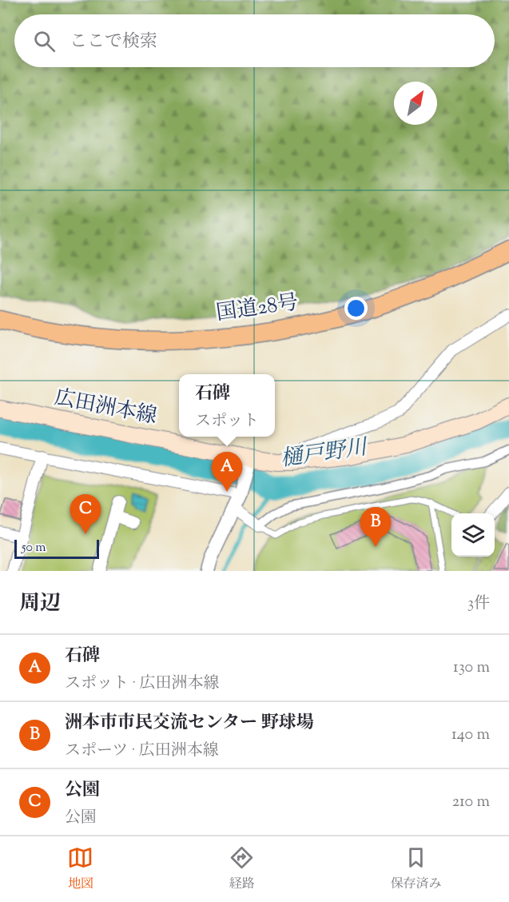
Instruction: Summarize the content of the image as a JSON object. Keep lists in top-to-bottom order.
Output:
{
  "streets": {
    "highway": ["国道28号"],
    "main road": ["広田洲本線"]
  },
  "water": ["樋戸野川"],
  "scale_bar": "50 m",
  "north": "top right",
  "page": {
    "search": "ここで検索",
    "popup": ["石碑", "スポット"],
    "pins": ["A", "C", "B"],
    "scale": "50 m",
    "heading": ["周辺", "3件"],
    "list": [
      {
        "mark": "A",
        "name": "石碑",
        "note": "スポット · 広田洲本線",
        "value": "130 m"
      },
      {
        "mark": "B",
        "name": "洲本市市民交流センター 野球場",
        "note": "スポーツ · 広田洲本線",
        "value": "140 m"
      },
      {
        "mark": "C",
        "name": "公園",
        "note": "公園",
        "value": "210 m"
      }
    ],
    "nav": ["地図", "経路", "保存済み"]
  }
}
